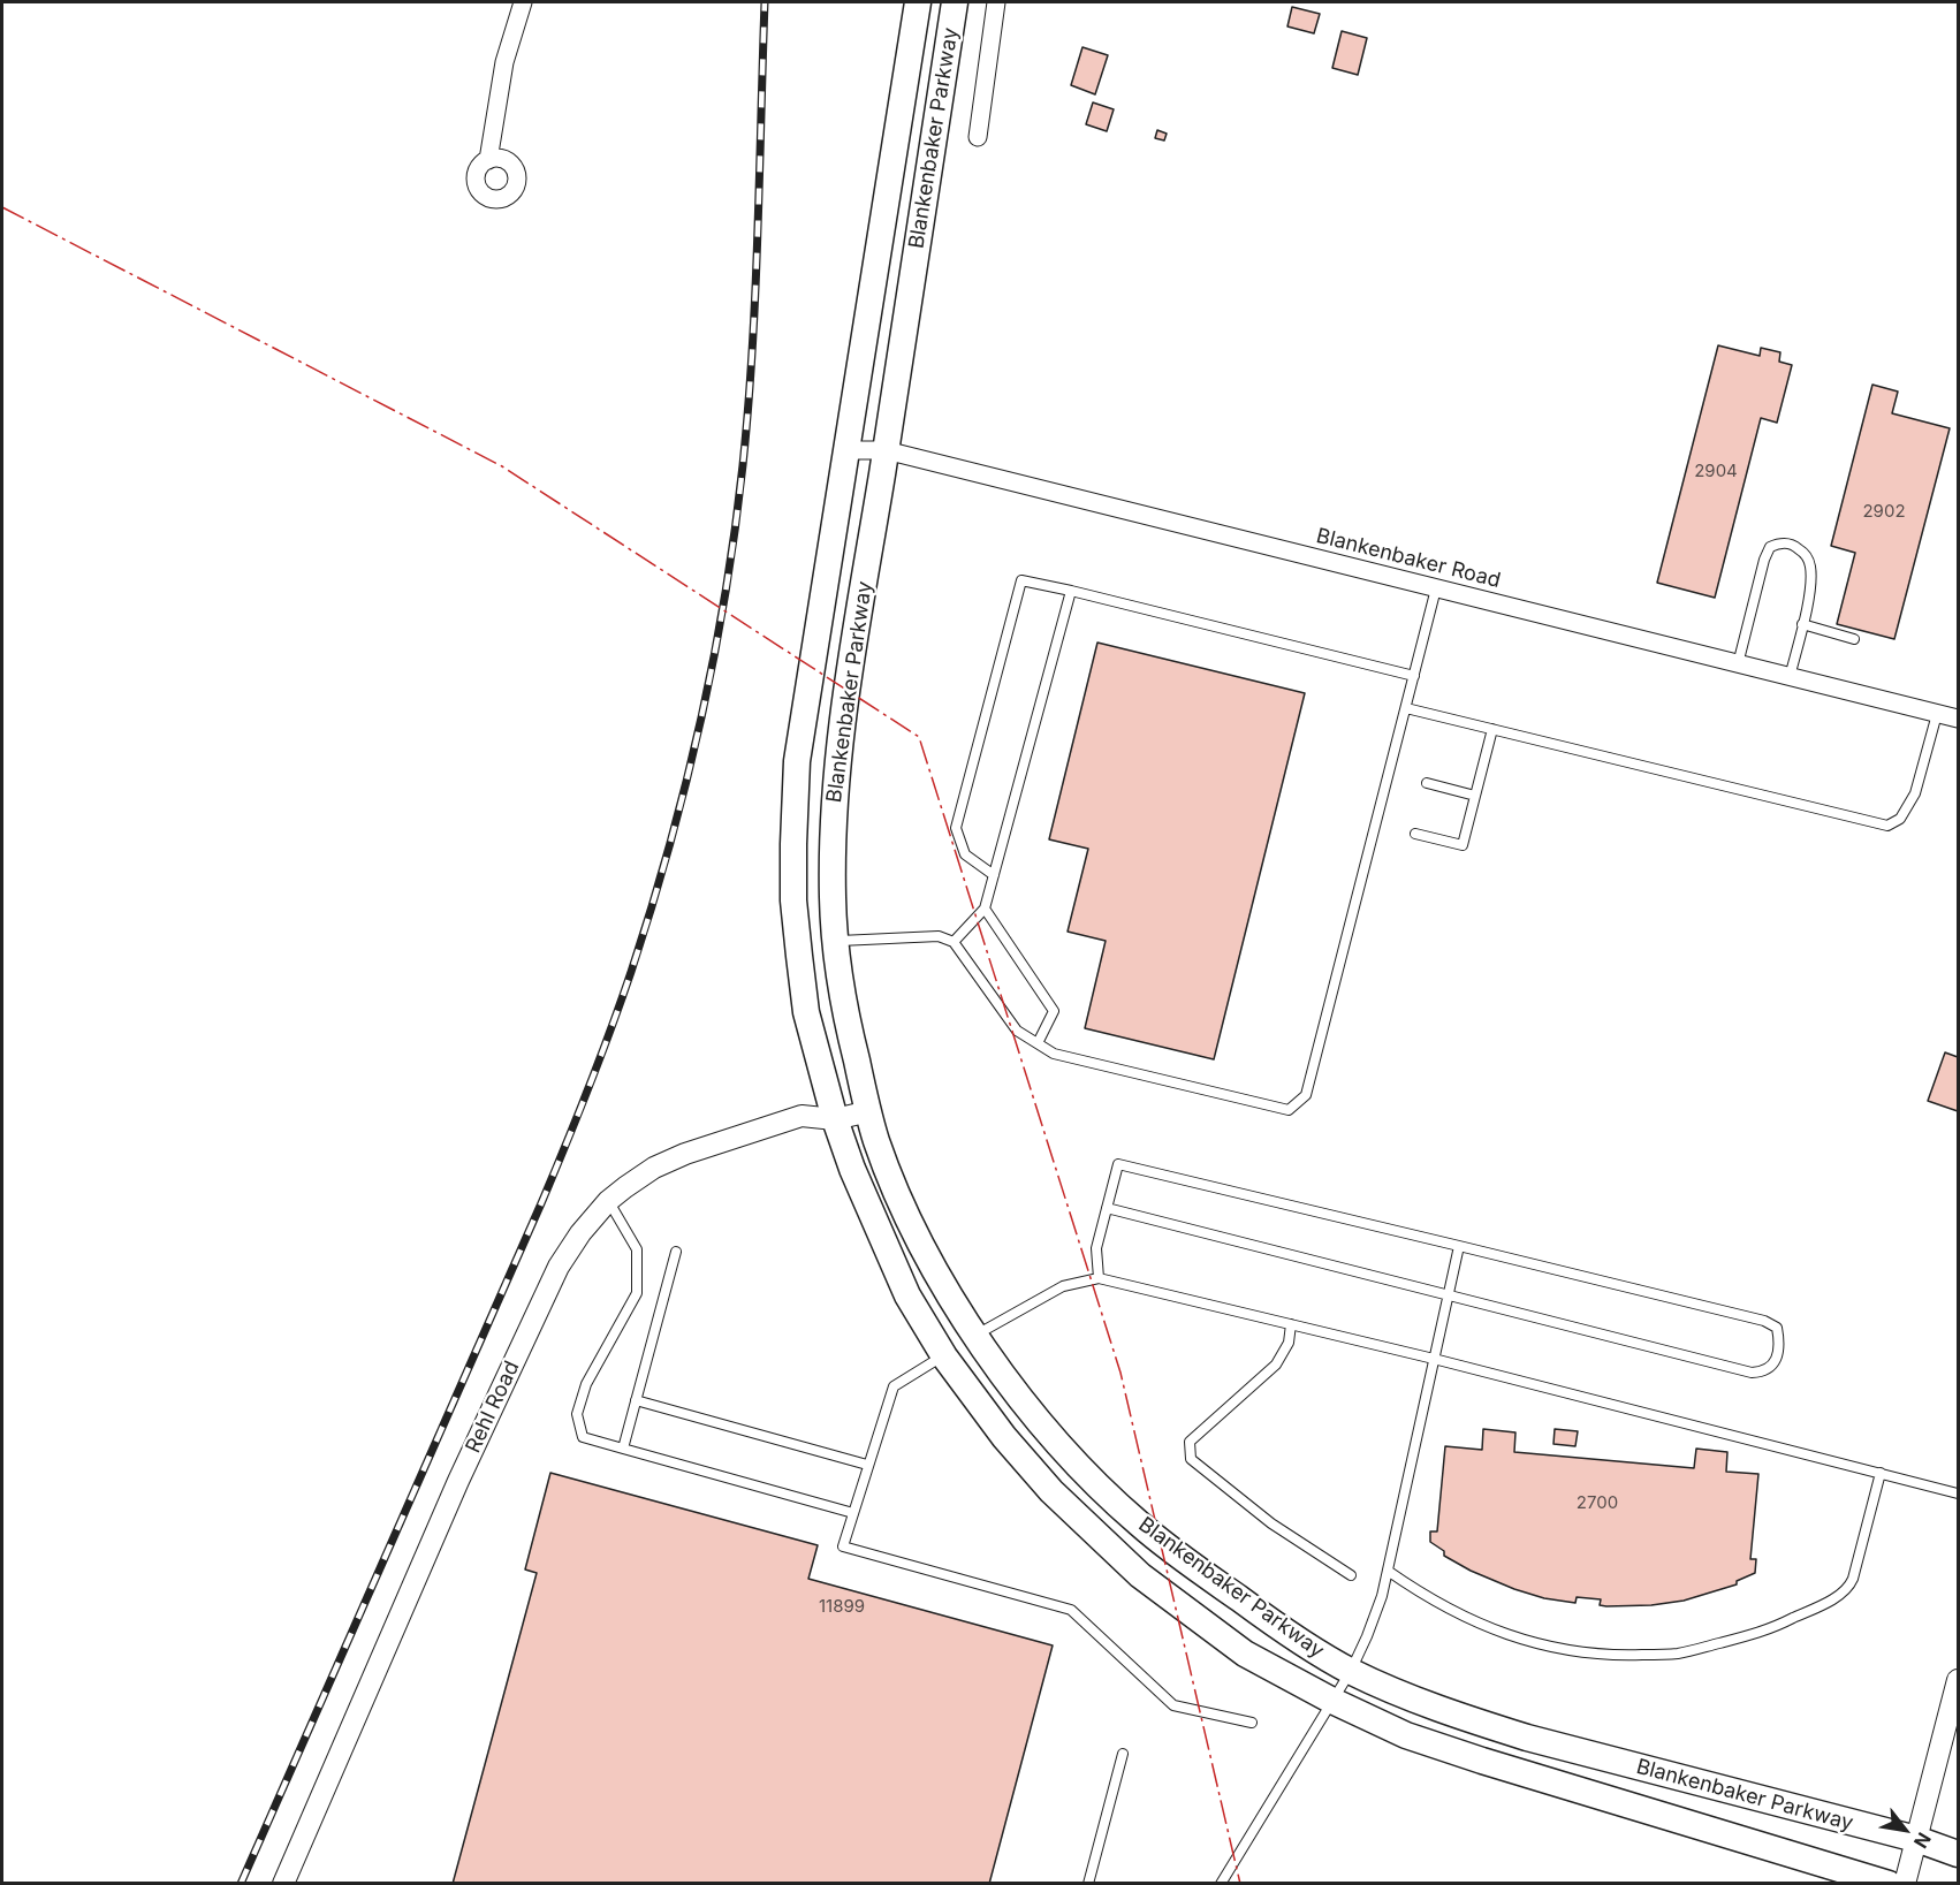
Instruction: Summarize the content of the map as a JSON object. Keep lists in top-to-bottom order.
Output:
{
  "streets": {
    "main road": ["Blankenbaker Parkway"],
    "street": ["Blankenbaker Road", "Rehl Road"]
  },
  "crossings": [
    ["Blankenbaker Parkway", "Blankenbaker Road"],
    ["Blankenbaker Parkway", "Rehl Road"]
  ],
  "house_numbers": [
    "2904",
    "2902",
    "2700",
    "11899"
  ],
  "north": "bottom right"
}
